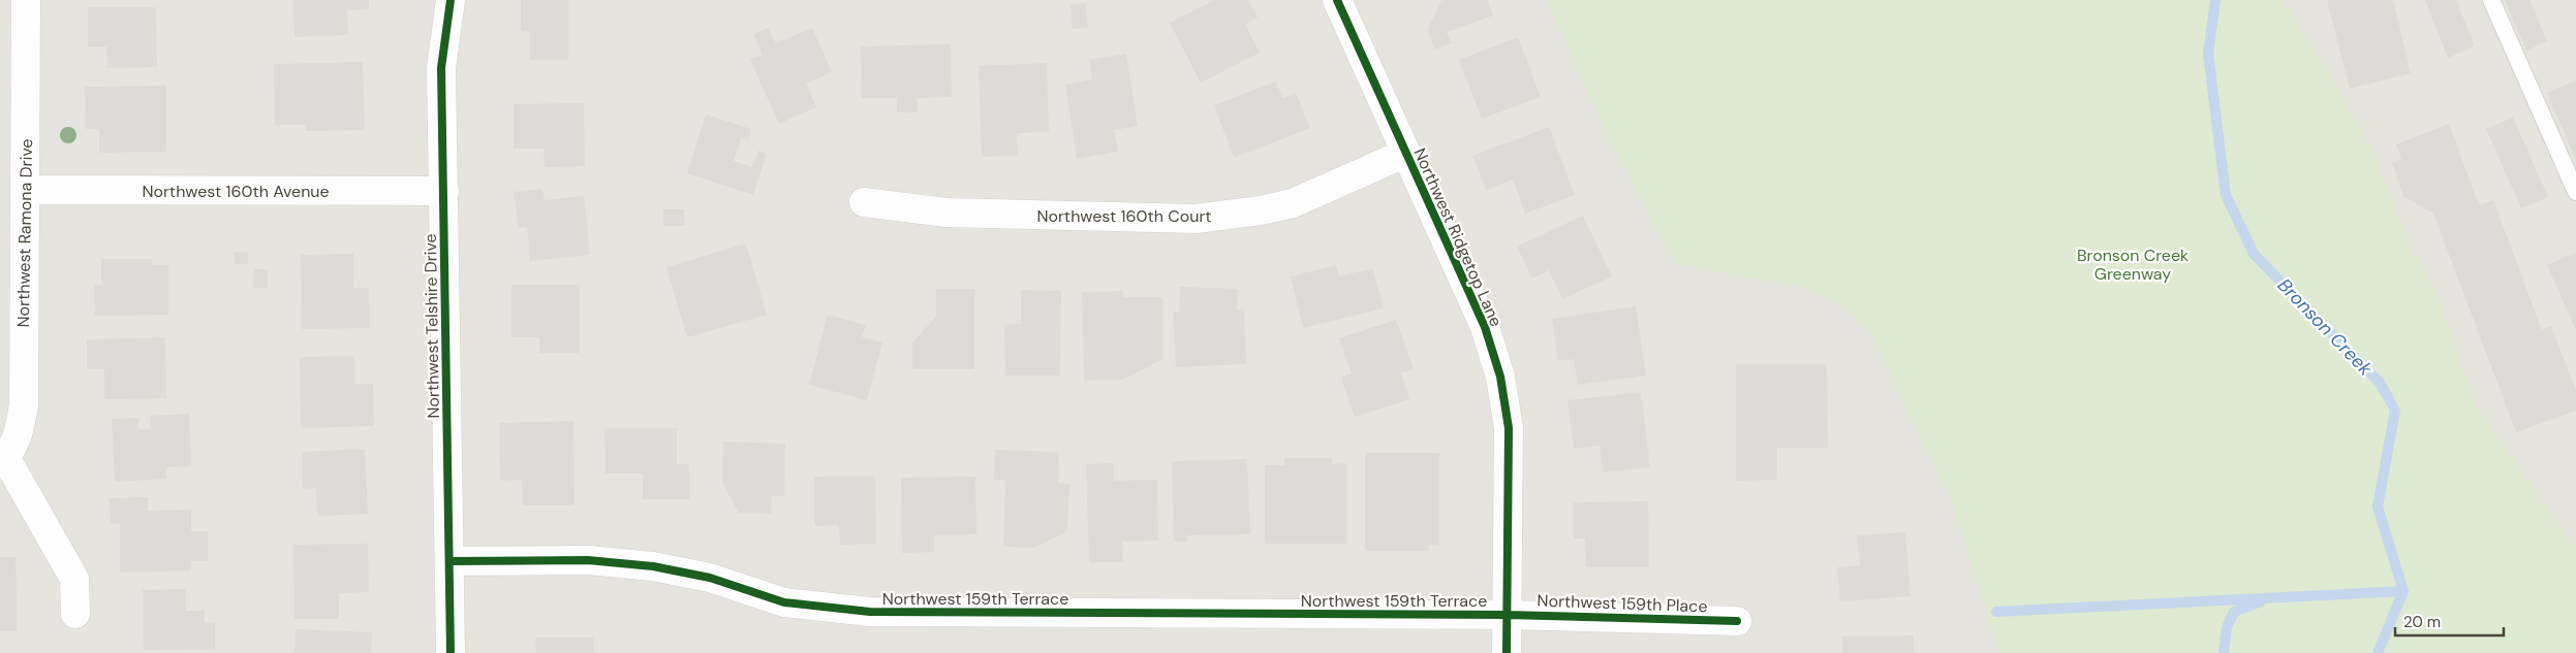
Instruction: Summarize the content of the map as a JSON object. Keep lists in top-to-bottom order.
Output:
{
  "streets": {
    "street": [
      "Northwest 160th Avenue",
      "Northwest 160th Court",
      "Northwest Ramona Drive",
      "Northwest Ridgetop Lane",
      "Northwest Telshire Drive",
      "Northwest 159th Terrace",
      "Northwest 159th Place"
    ]
  },
  "crossings": [
    ["Northwest 160th Avenue", "Northwest Ramona Drive"],
    ["Northwest 160th Avenue", "Northwest Telshire Drive"],
    ["Northwest 160th Court", "Northwest Ridgetop Lane"],
    ["Northwest Ridgetop Lane", "Northwest 159th Terrace"],
    ["Northwest Ridgetop Lane", "Northwest 159th Place"],
    ["Northwest Telshire Drive", "Northwest 159th Terrace"],
    ["Northwest 159th Terrace", "Northwest 159th Place"]
  ],
  "water": ["Bronson Creek"],
  "parks": ["Bronson Creek Greenway"],
  "scale_bar": "20 m"
}
